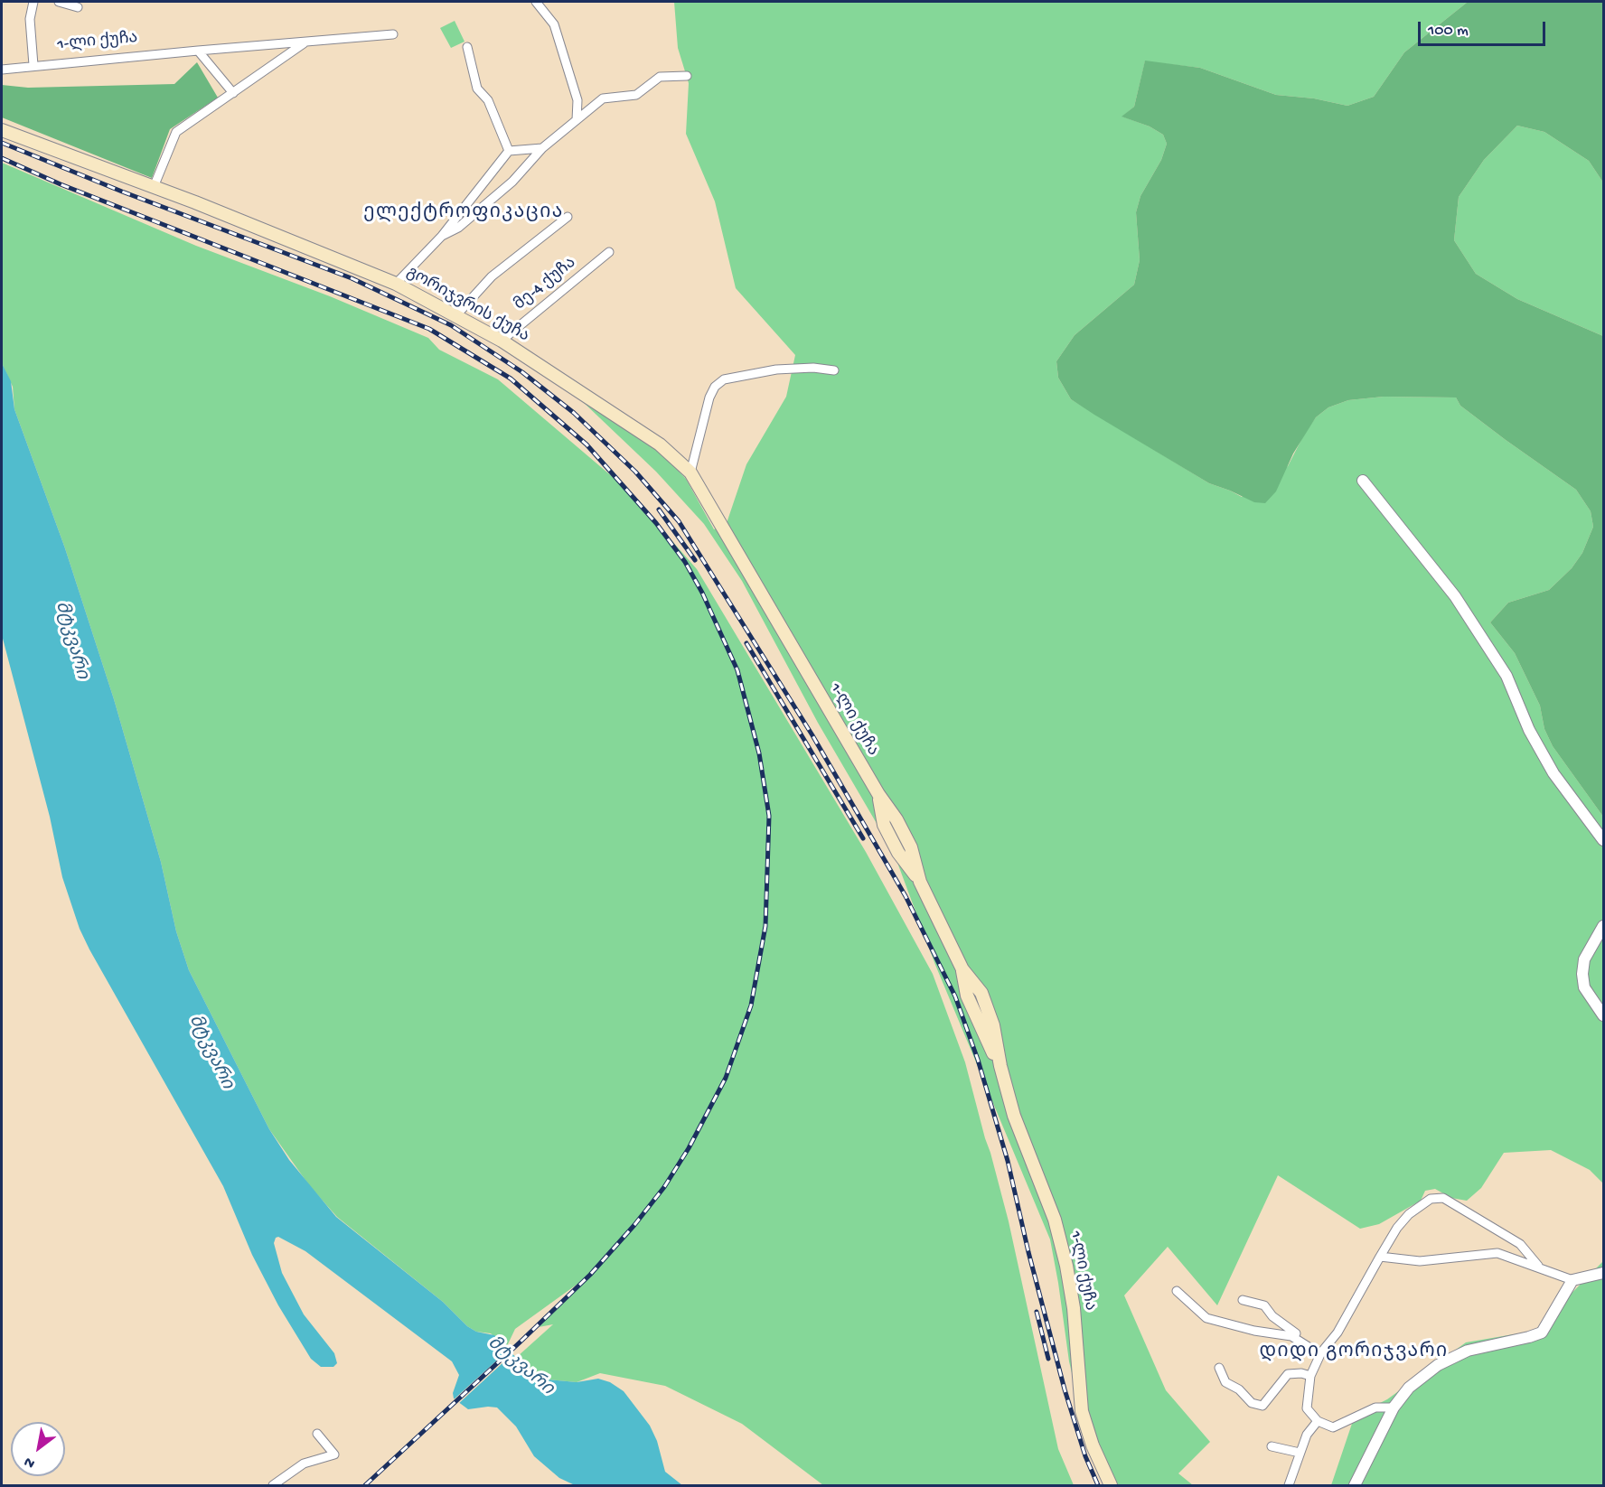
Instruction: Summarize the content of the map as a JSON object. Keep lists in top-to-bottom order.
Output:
{
  "streets": {
    "main road": ["1-ლი ქუჩა", "გორიჯვრის ქუჩა"],
    "street": ["მე-4 ქუჩა"]
  },
  "crossings": [
    ["1-ლი ქუჩა", "გორიჯვრის ქუჩა"],
    ["მე-4 ქუჩა", "გორიჯვრის ქუჩა"]
  ],
  "districts": ["ელექტროფიკაცია", "დიდი გორიჯვარი"],
  "water": ["მტკვარი"],
  "scale_bar": "100 m",
  "north": "bottom left"
}
